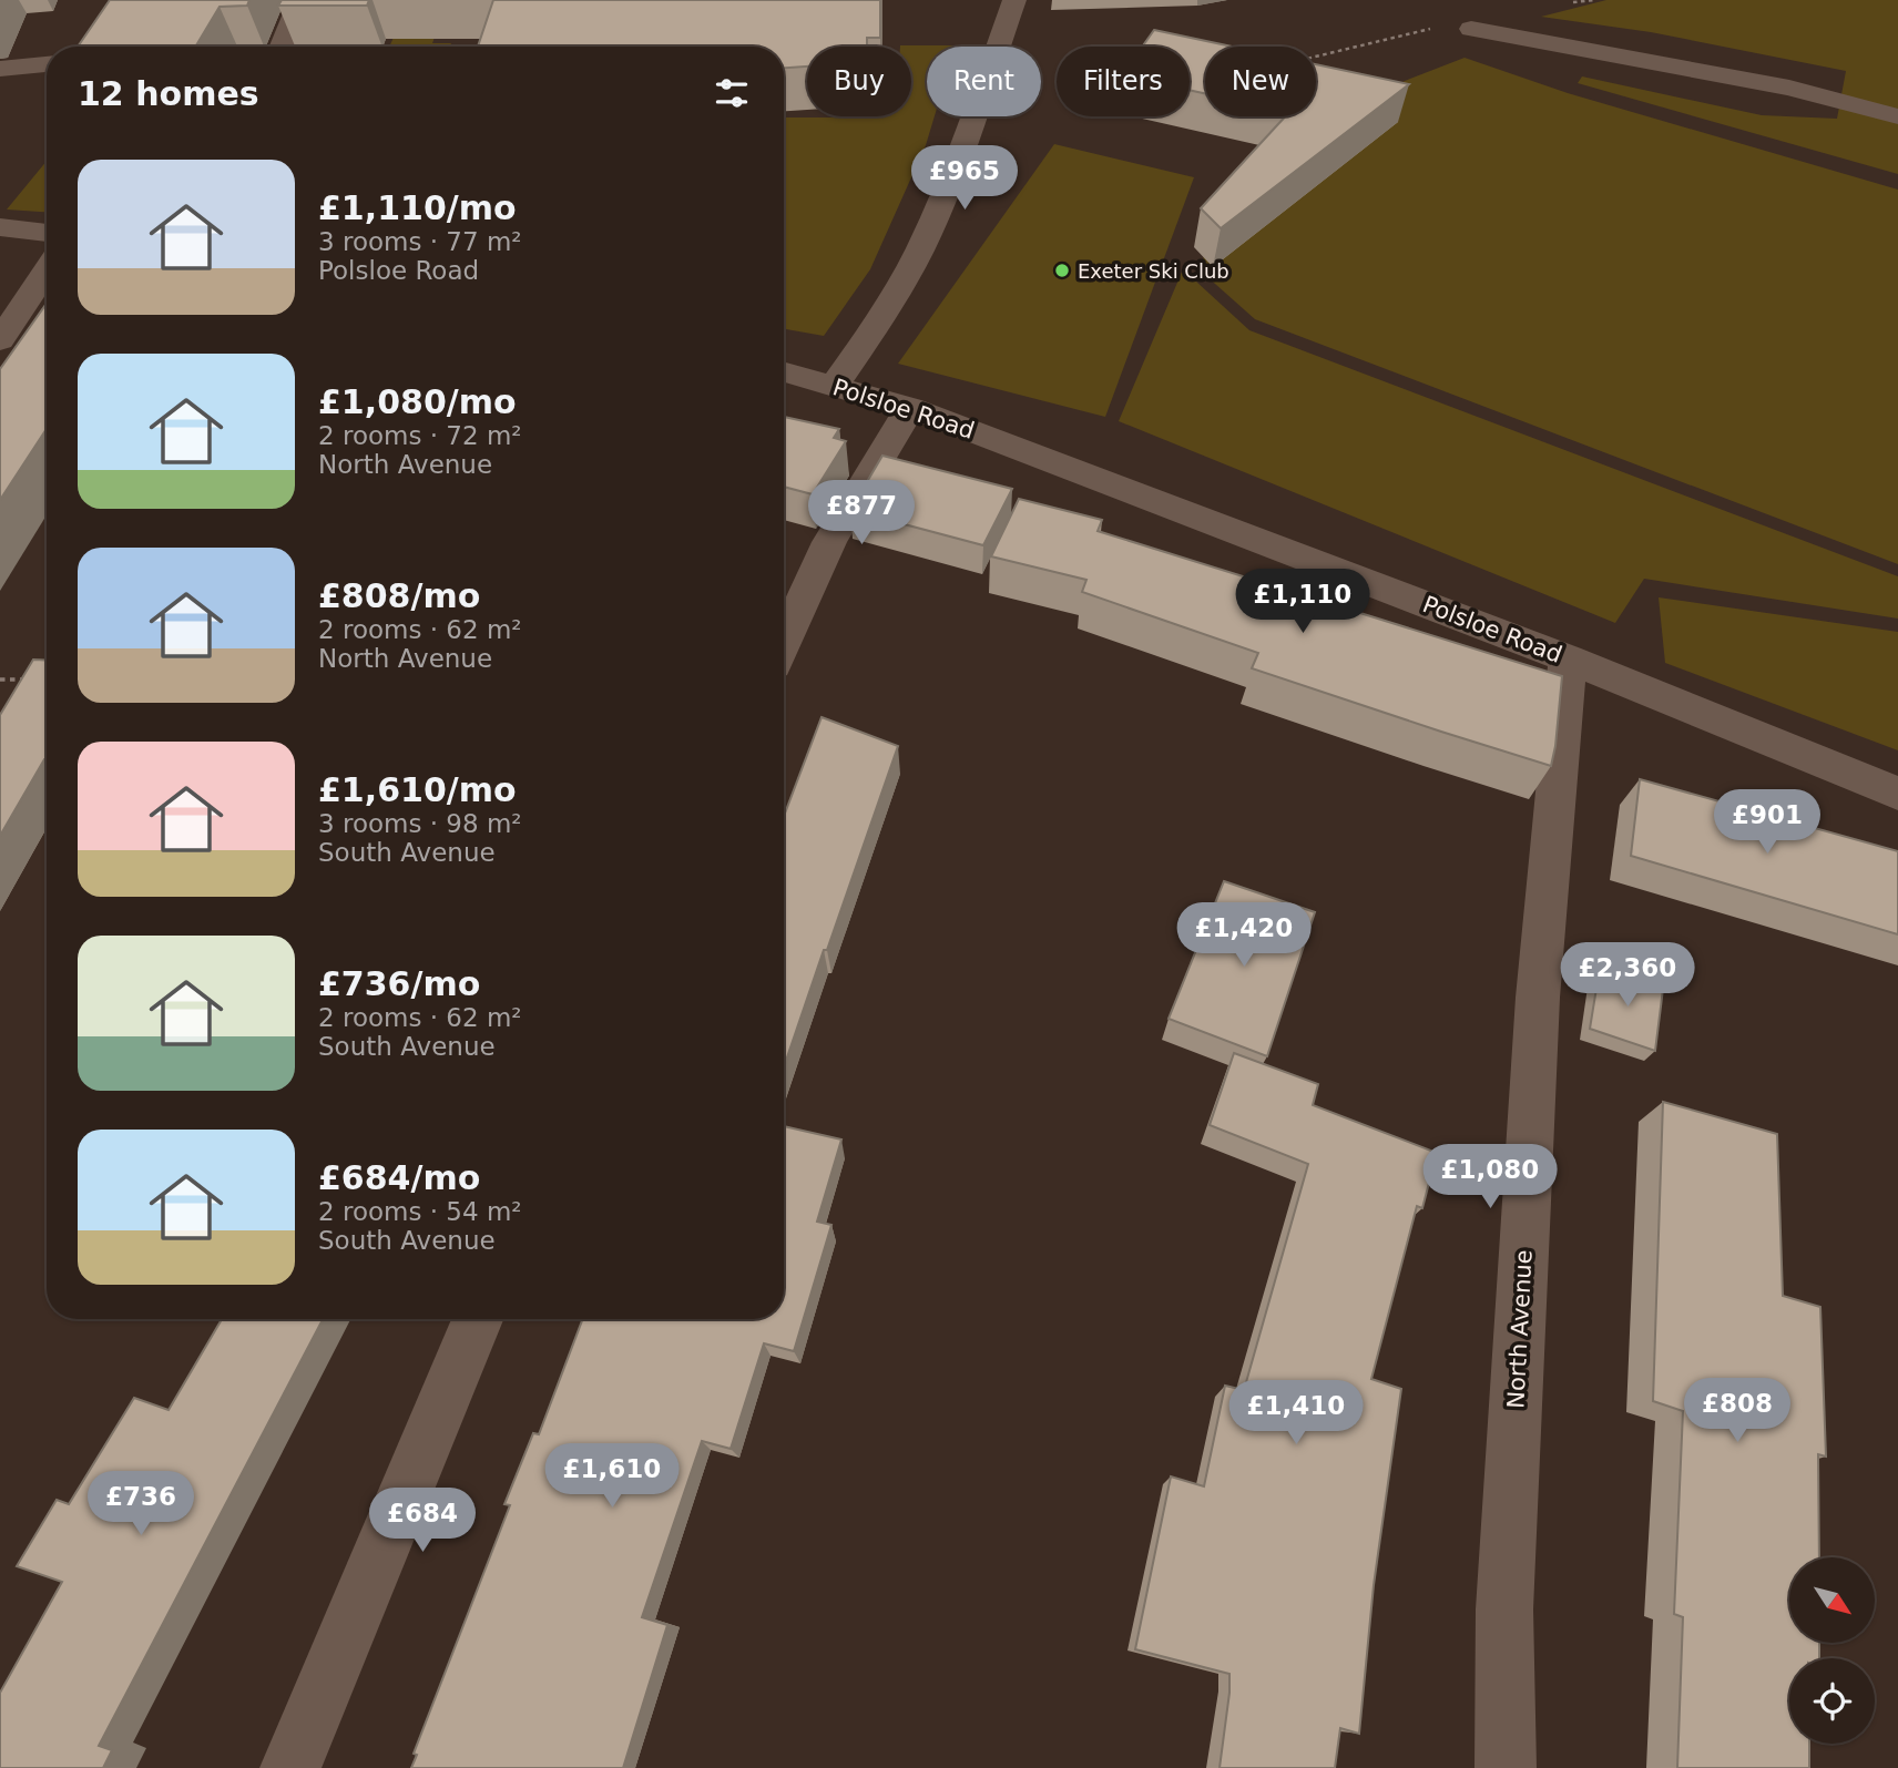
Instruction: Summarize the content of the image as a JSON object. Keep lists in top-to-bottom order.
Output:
{
  "streets": {
    "street": ["Polsloe Road", "North Avenue"]
  },
  "crossings": [
    ["Polsloe Road", "North Avenue"]
  ],
  "places": ["Exeter Ski Club"],
  "north": "bottom right",
  "page": {
    "chip": [
      "Buy",
      "Rent",
      "Filters",
      "New"
    ],
    "heading": "12 homes",
    "list": [
      {
        "name": "£1,110/mo",
        "note": "3 rooms · 77 m² · Polsloe Road"
      },
      {
        "name": "£1,080/mo",
        "note": "2 rooms · 72 m² · North Avenue"
      },
      {
        "name": "£808/mo",
        "note": "2 rooms · 62 m² · North Avenue"
      },
      {
        "name": "£1,610/mo",
        "note": "3 rooms · 98 m² · South Avenue"
      },
      {
        "name": "£736/mo",
        "note": "2 rooms · 62 m² · South Avenue"
      },
      {
        "name": "£684/mo",
        "note": "2 rooms · 54 m² · South Avenue"
      }
    ],
    "price": [
      "£965",
      "£877",
      "£1,110",
      "£901",
      "£1,420",
      "£2,360",
      "£1,080",
      "£808",
      "£1,410",
      "£1,610",
      "£736",
      "£684"
    ]
  }
}
